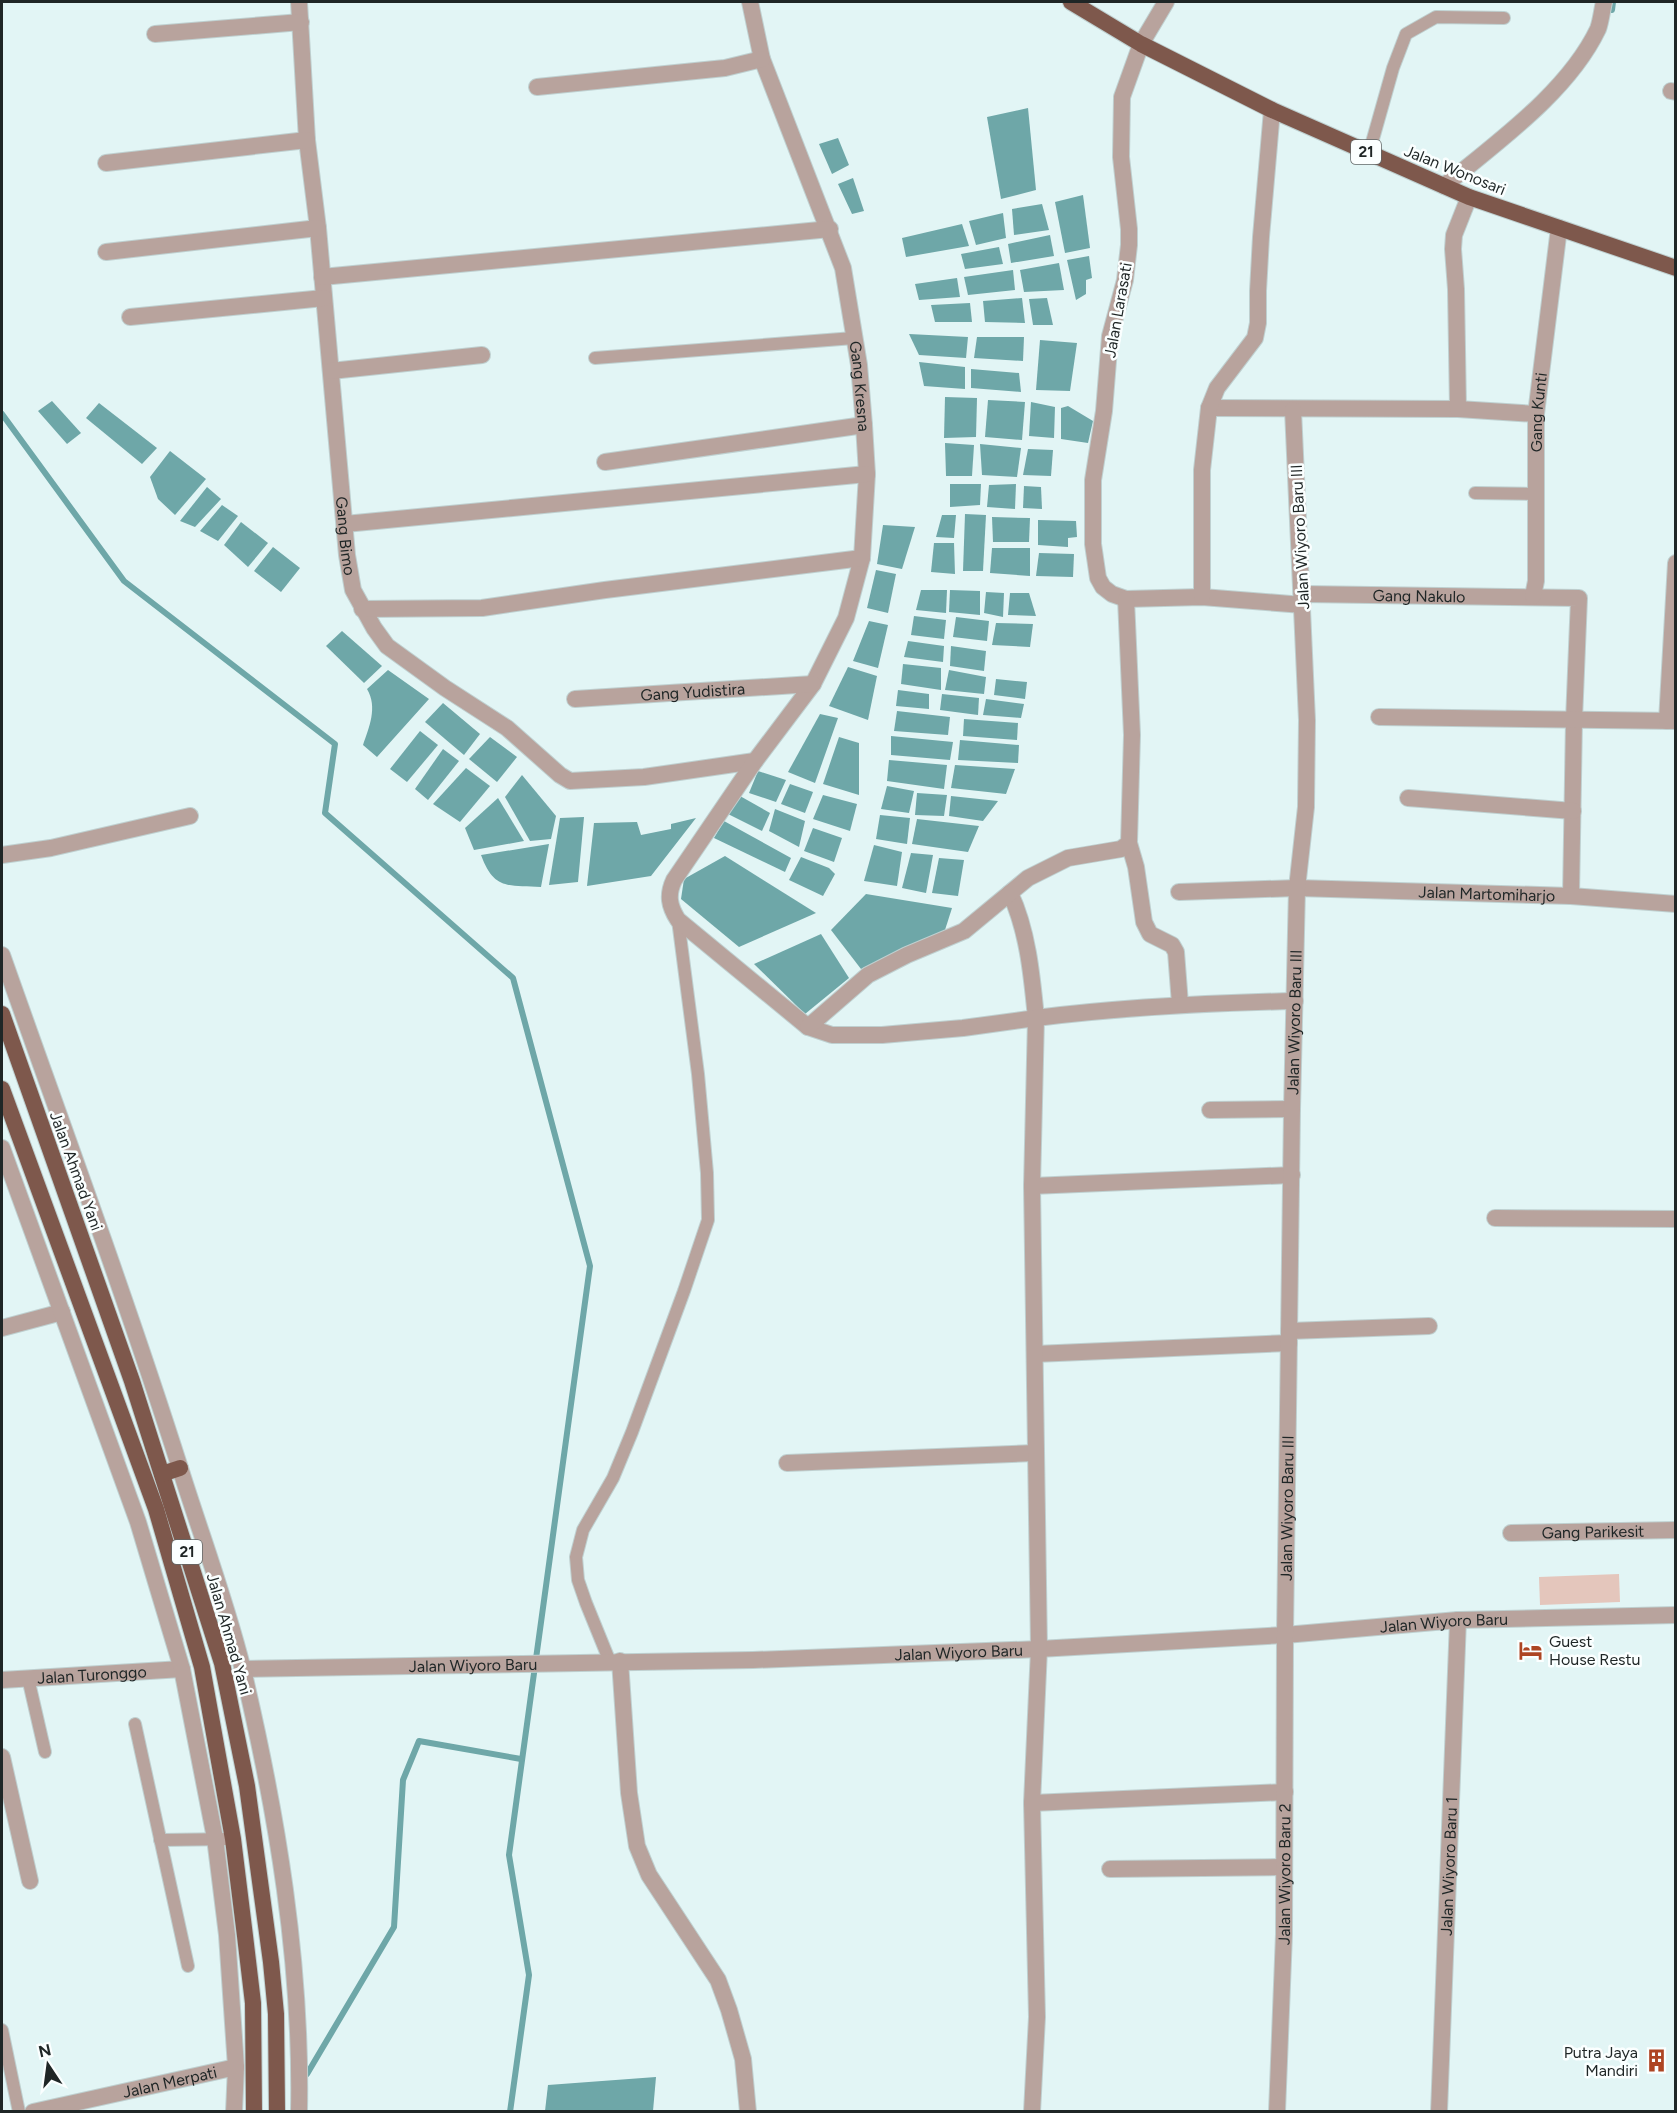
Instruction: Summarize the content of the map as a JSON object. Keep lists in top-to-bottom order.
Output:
{
  "streets": {
    "highway": ["21", "Jalan Wonosari", "Jalan Ahmad Yani"],
    "street": [
      "Jalan Larasati",
      "Gang Kresna",
      "Gang Kunti",
      "Gang Bimo",
      "Jalan Wiyoro Baru III",
      "Gang Nakulo",
      "Gang Yudistira",
      "Jalan Martomiharjo",
      "Gang Parikesit",
      "Jalan Wiyoro Baru",
      "Jalan Turonggo",
      "Jalan Wiyoro Baru 1",
      "Jalan Wiyoro Baru 2",
      "Jalan Merpati"
    ]
  },
  "crossings": [
    ["Jalan Wonosari", "Jalan Larasati"],
    ["Jalan Wonosari", "Gang Kunti"],
    ["Jalan Larasati", "Gang Nakulo"],
    ["Gang Kresna", "Gang Bimo"],
    ["Gang Kresna", "Gang Yudistira"],
    ["Gang Kunti", "Gang Nakulo"],
    ["Jalan Wiyoro Baru III", "Gang Nakulo"],
    ["Jalan Wiyoro Baru III", "Jalan Martomiharjo"],
    ["Jalan Wiyoro Baru III", "Jalan Wiyoro Baru"],
    ["Jalan Wiyoro Baru III", "Jalan Wiyoro Baru 2"],
    ["Jalan Wiyoro Baru", "Jalan Wiyoro Baru 1"],
    ["Jalan Wiyoro Baru", "Jalan Wiyoro Baru 2"]
  ],
  "places": {
    "hotel": ["Guest House Restu"],
    "building": ["Putra Jaya Mandiri"]
  },
  "north": "top"
}
